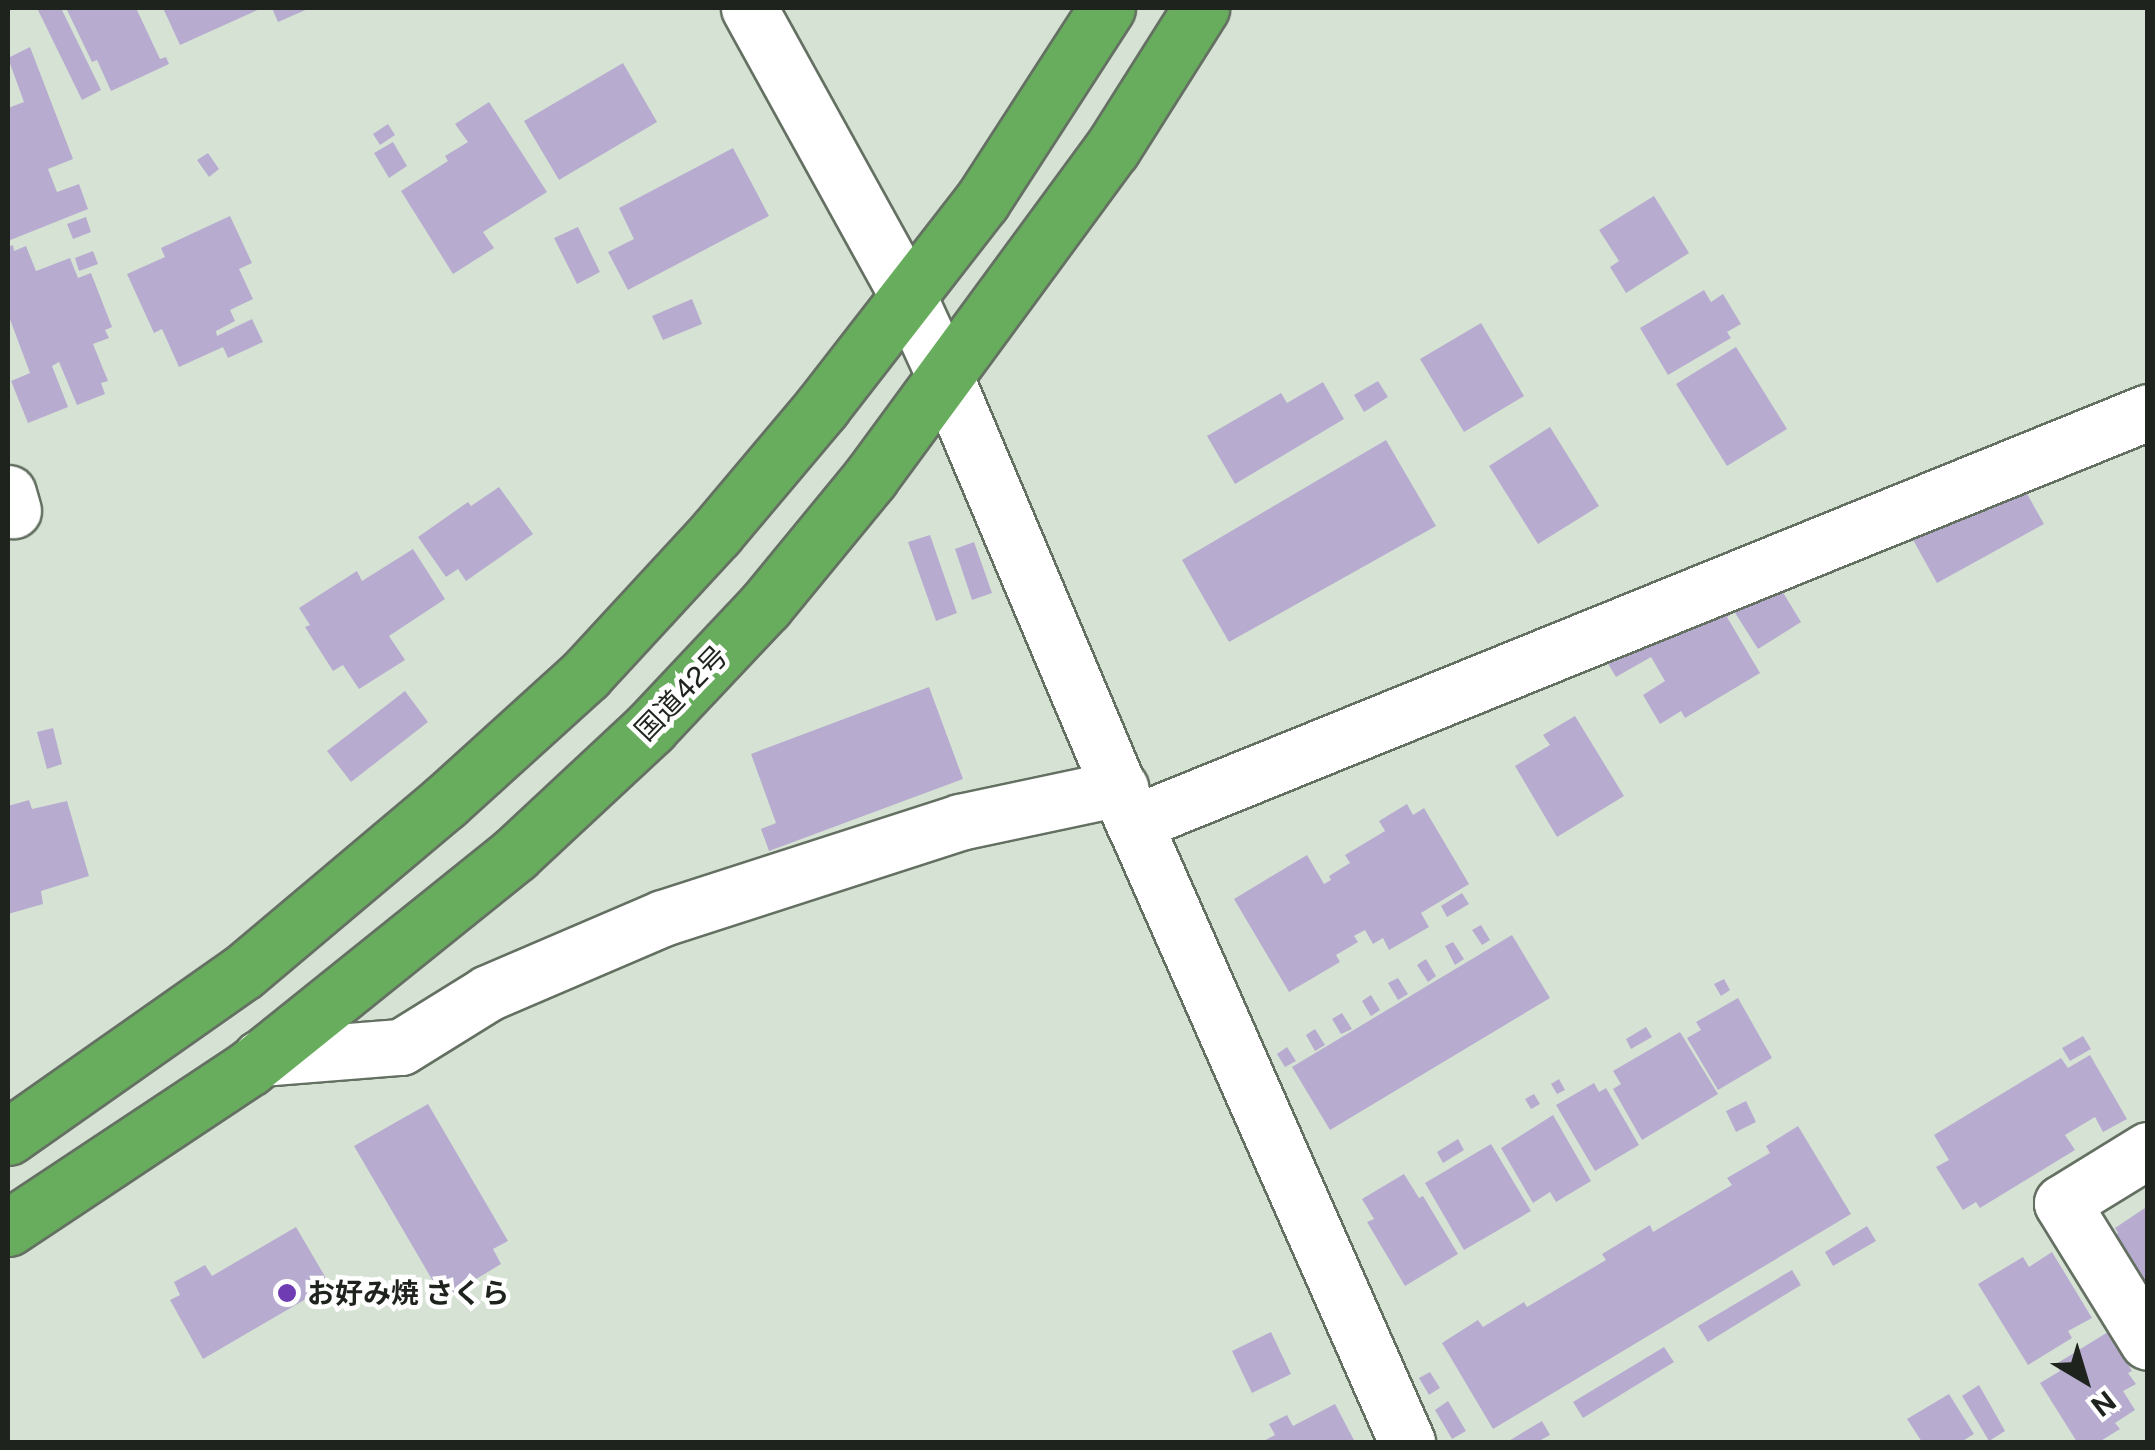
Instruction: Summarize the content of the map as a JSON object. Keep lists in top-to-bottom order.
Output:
{
  "streets": {
    "highway": ["国道42号"]
  },
  "places": ["お好み焼 さくら"],
  "north": "bottom right"
}
